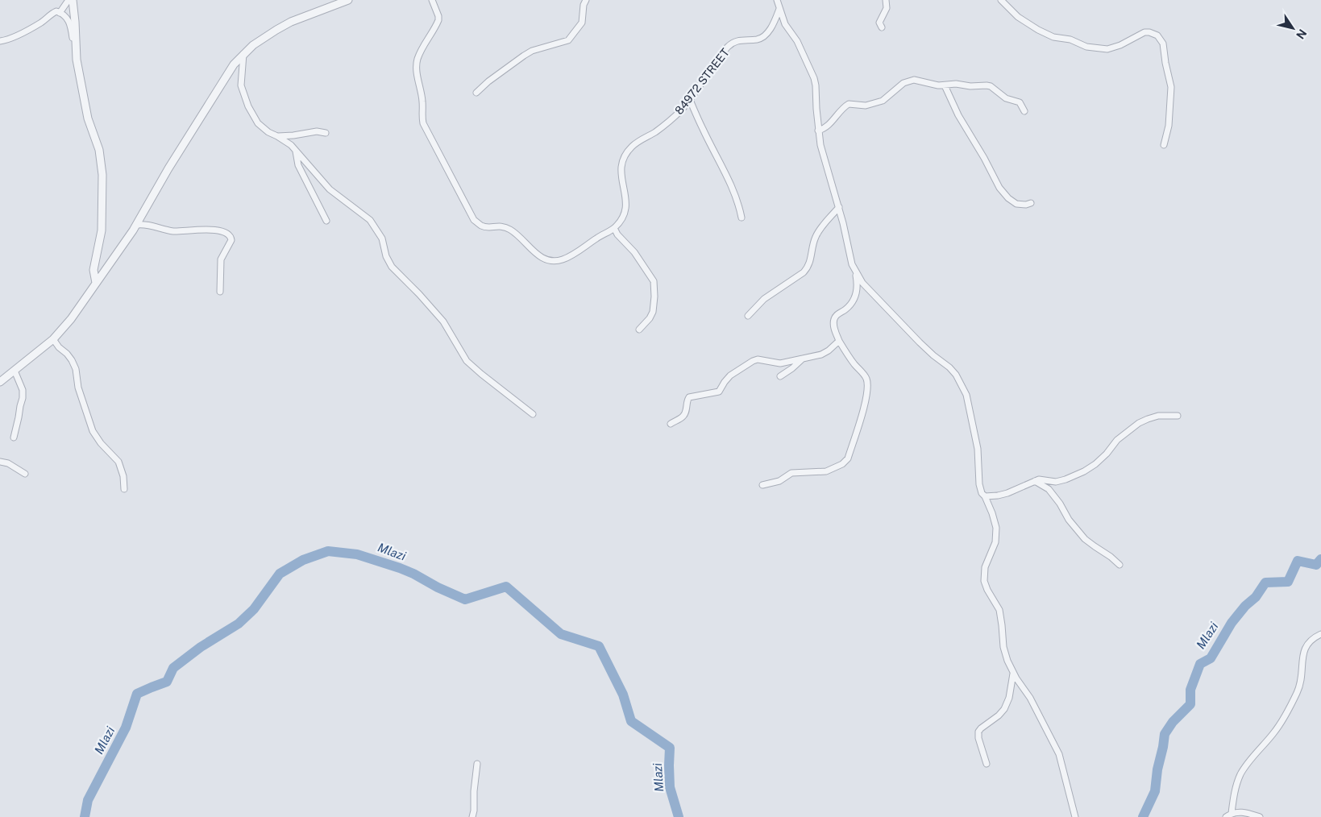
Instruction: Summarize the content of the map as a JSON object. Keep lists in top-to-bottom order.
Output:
{
  "streets": {
    "street": ["84972 STREET"]
  },
  "water": ["Mlazi"],
  "north": "bottom right"
}
